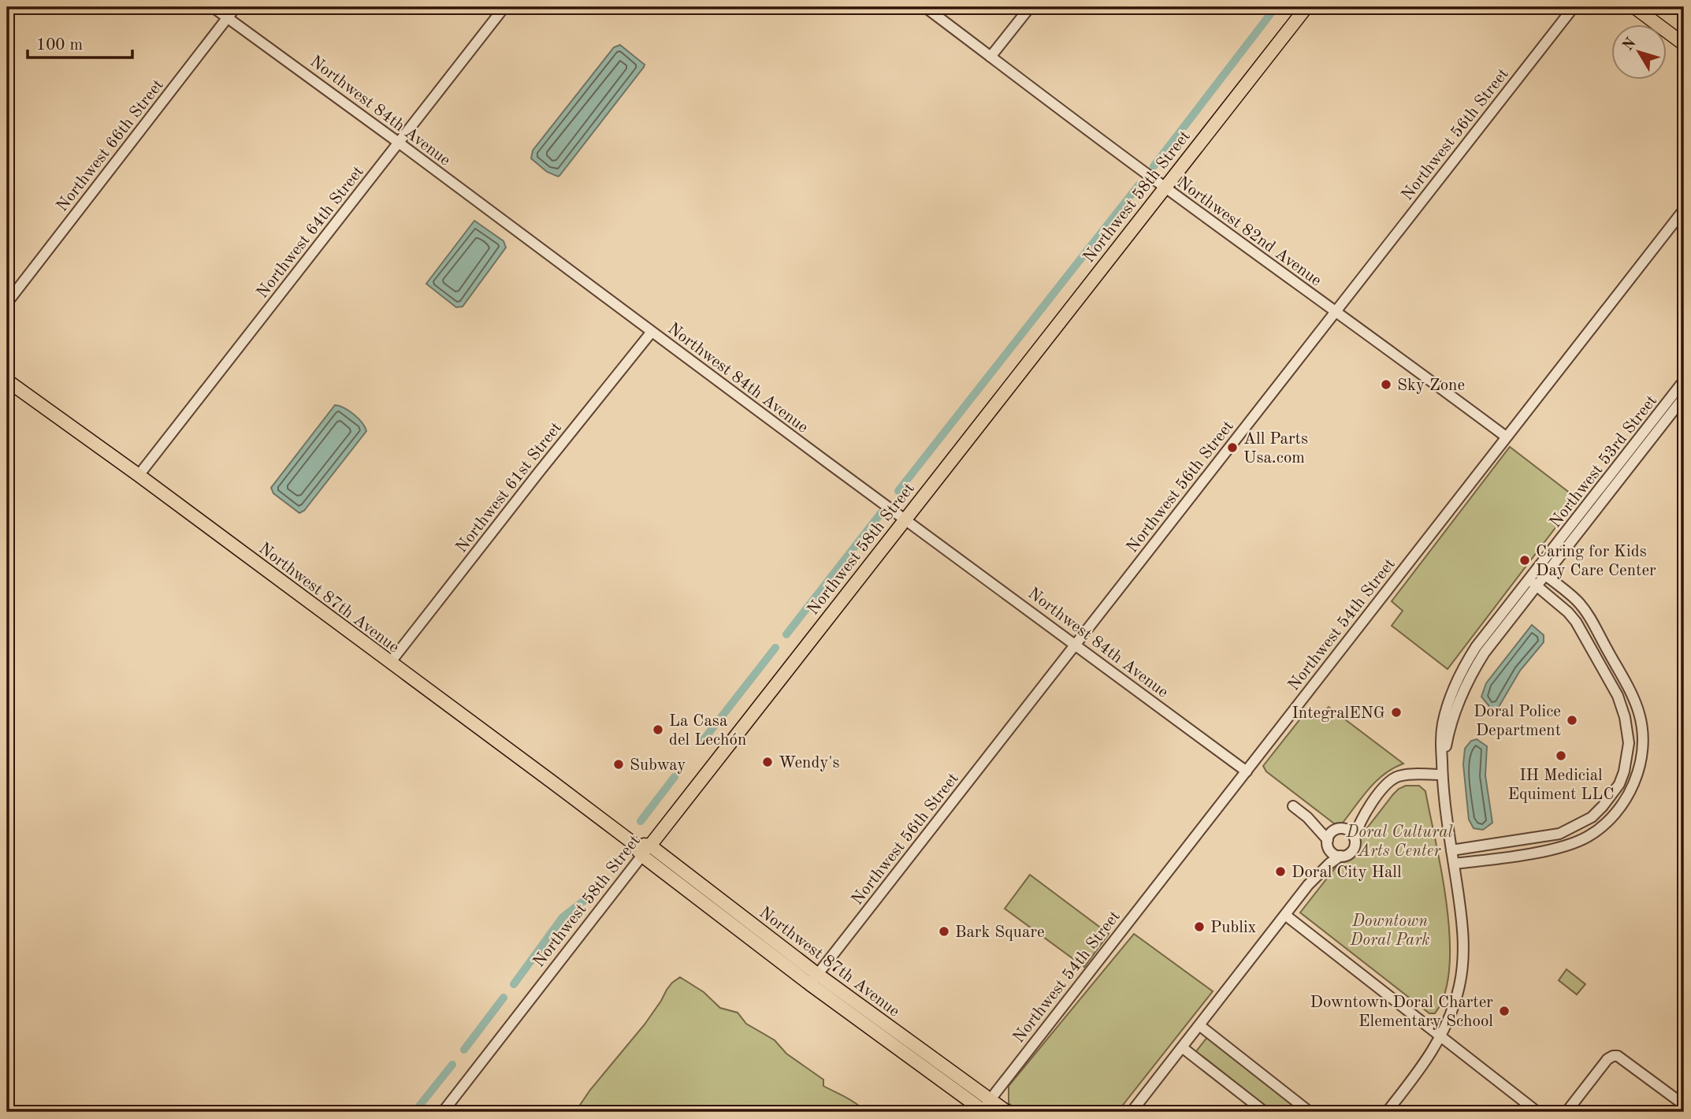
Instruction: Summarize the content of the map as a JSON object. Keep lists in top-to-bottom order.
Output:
{
  "streets": {
    "main road": ["Northwest 58th Street", "Northwest 87th Avenue"],
    "street": [
      "Northwest 84th Avenue",
      "Northwest 56th Street",
      "Northwest 66th Street",
      "Northwest 82nd Avenue",
      "Northwest 64th Street",
      "Northwest 53rd Street",
      "Northwest 61st Street",
      "Northwest 54th Street"
    ]
  },
  "crossings": [
    ["Northwest 84th Avenue", "Northwest 56th Street"],
    ["Northwest 84th Avenue", "Northwest 66th Street"],
    ["Northwest 84th Avenue", "Northwest 58th Street"],
    ["Northwest 84th Avenue", "Northwest 64th Street"],
    ["Northwest 84th Avenue", "Northwest 61st Street"],
    ["Northwest 84th Avenue", "Northwest 54th Street"],
    ["Northwest 56th Street", "Northwest 82nd Avenue"],
    ["Northwest 56th Street", "Northwest 87th Avenue"],
    ["Northwest 58th Street", "Northwest 82nd Avenue"],
    ["Northwest 58th Street", "Northwest 87th Avenue"],
    ["Northwest 82nd Avenue", "Northwest 54th Street"],
    ["Northwest 64th Street", "Northwest 87th Avenue"],
    ["Northwest 61st Street", "Northwest 87th Avenue"],
    ["Northwest 87th Avenue", "Northwest 54th Street"]
  ],
  "parks": ["Doral Cultural Arts Center", "Downtown Doral Park"],
  "places": [
    "Sky Zone",
    "All Parts Usa.com",
    "Caring for Kids Day Care Center",
    "IntegralENG",
    "Doral Police Department",
    "La Casa del Lechón",
    "IH Medicial Equiment LLC",
    "Wendy's",
    "Subway",
    "Doral City Hall",
    "Publix",
    "Bark Square",
    "Downtown Doral Charter Elementary School"
  ],
  "scale_bar": "100 m",
  "north": "top left"
}
